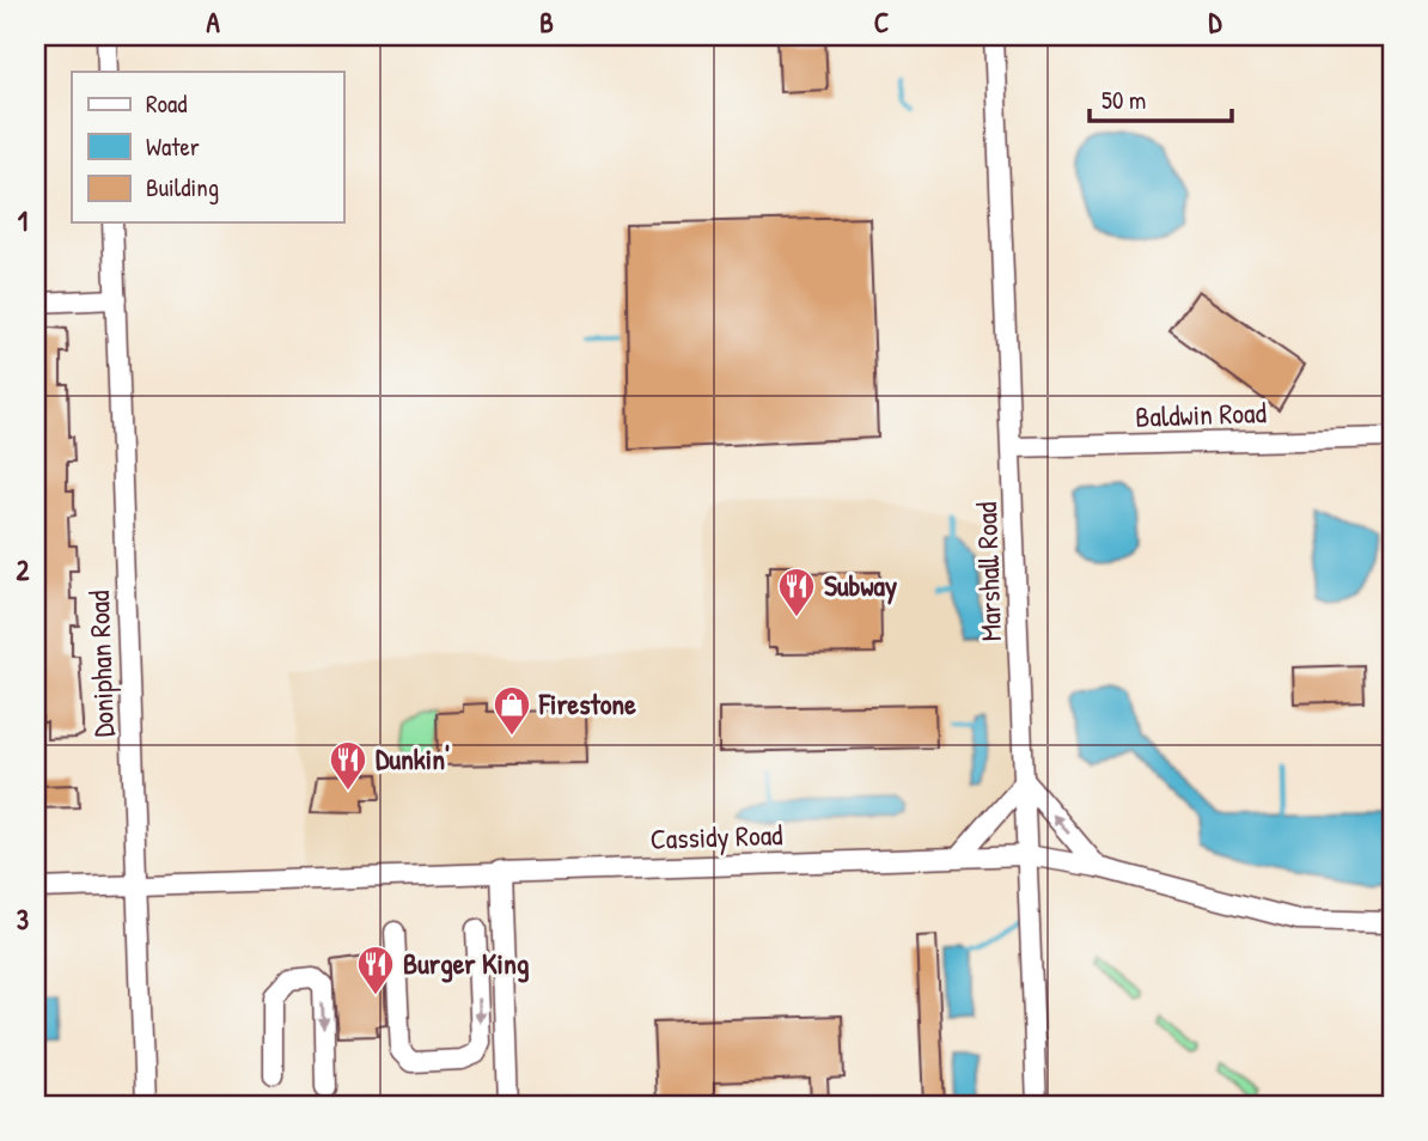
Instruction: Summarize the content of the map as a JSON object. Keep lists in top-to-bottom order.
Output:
{
  "streets": {
    "street": [
      "Baldwin Road",
      "Marshall Road",
      "Doniphan Road",
      "Cassidy Road"
    ]
  },
  "crossings": [
    ["Baldwin Road", "Marshall Road"],
    ["Marshall Road", "Cassidy Road"],
    ["Doniphan Road", "Cassidy Road"]
  ],
  "places": {
    "restaurant": ["Subway", "Dunkin'", "Burger King"],
    "shop": ["Firestone"]
  },
  "legend": ["Road", "Water", "Building"],
  "scale_bar": "50 m",
  "grid": {
    "columns": [
      "A",
      "B",
      "C",
      "D"
    ],
    "rows": ["1", "2", "3"]
  }
}
